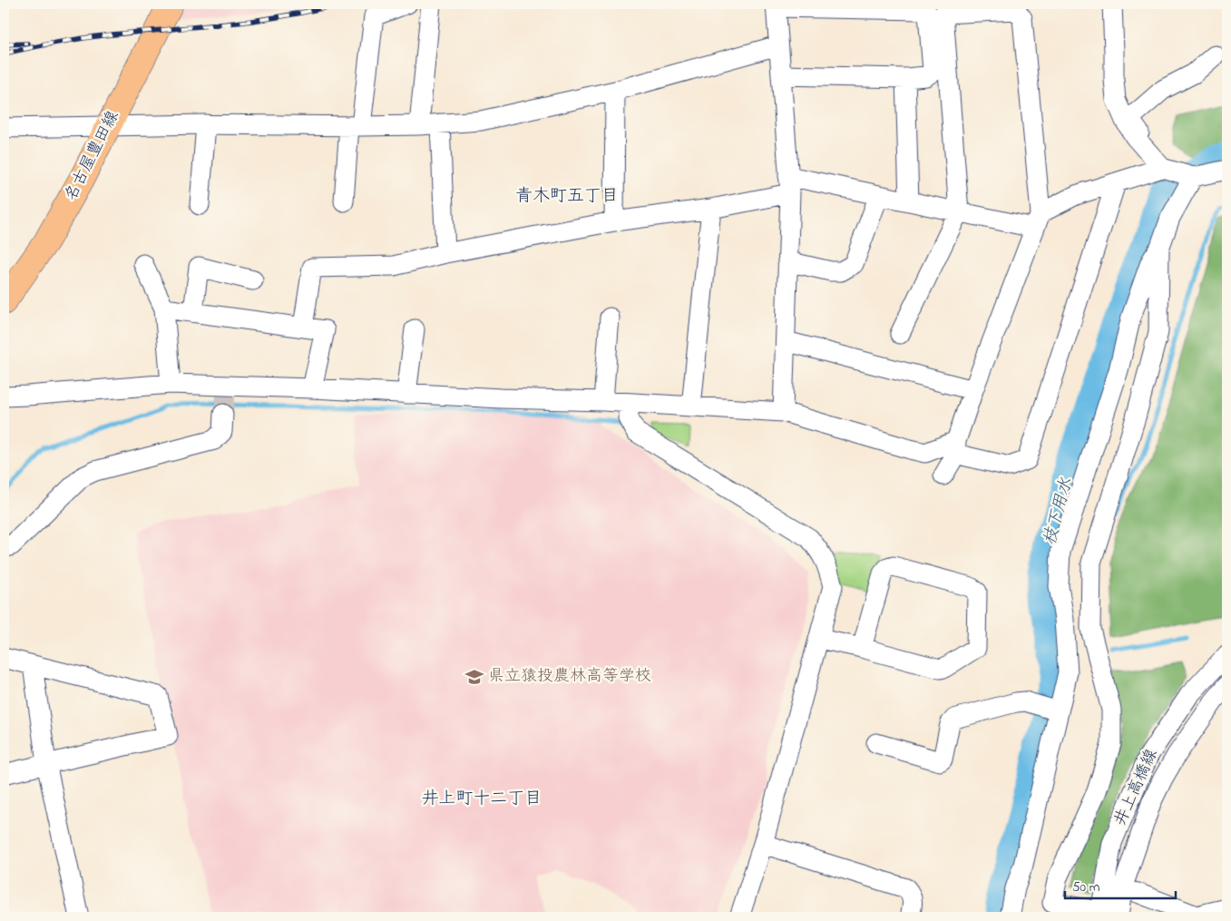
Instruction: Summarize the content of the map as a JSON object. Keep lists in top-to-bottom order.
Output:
{
  "streets": {
    "main road": ["名古屋豊田線"],
    "street": ["井上高橋線"]
  },
  "districts": ["青木町五丁目", "井上町十二丁目"],
  "water": ["枝下用水"],
  "places": {
    "school or university": ["県立猿投農林高等学校"]
  },
  "scale_bar": "50 m"
}
